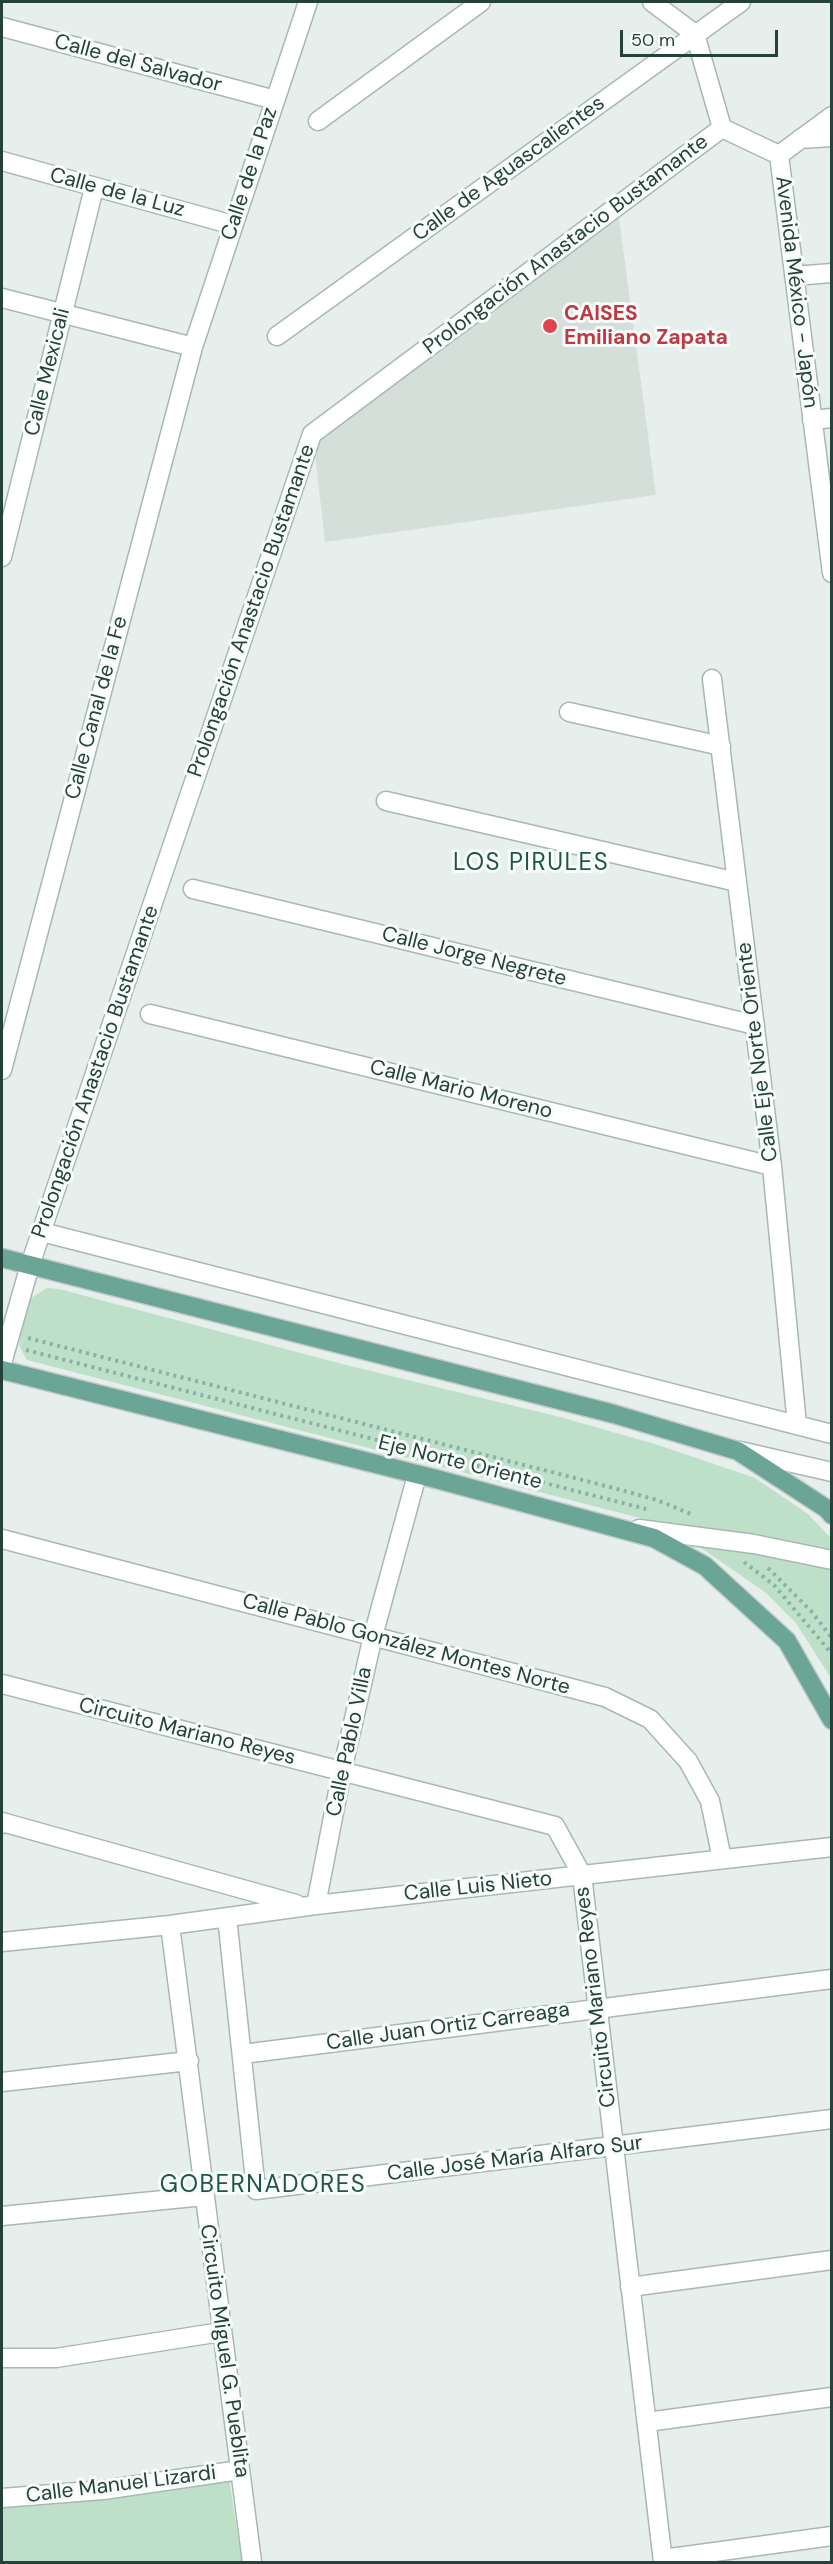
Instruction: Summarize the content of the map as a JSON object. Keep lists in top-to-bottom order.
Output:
{
  "streets": {
    "main road": ["Eje Norte Oriente"],
    "street": [
      "Calle del Salvador",
      "Calle de Aguascalientes",
      "Calle de la Paz",
      "Calle de la Luz",
      "Prolongación Anastacio Bustamante",
      "Avenida México - Japón",
      "Calle Mexicali",
      "Calle Canal de la Fe",
      "Calle Jorge Negrete",
      "Calle Eje Norte Oriente",
      "Calle Mario Moreno",
      "Calle Pablo González Montes Norte",
      "Circuito Mariano Reyes",
      "Calle Pablo Villa",
      "Calle Luis Nieto",
      "Calle Juan Ortiz Carreaga",
      "Calle José María Alfaro Sur",
      "Circuito Miguel G. Pueblita",
      "Calle Manuel Lizardi"
    ]
  },
  "crossings": [
    ["Calle del Salvador", "Calle de la Paz"],
    ["Calle de la Paz", "Calle de la Luz"],
    ["Calle de la Paz", "Calle Canal de la Fe"],
    ["Calle de la Luz", "Calle Mexicali"],
    ["Prolongación Anastacio Bustamante", "Avenida México - Japón"],
    ["Calle Jorge Negrete", "Calle Eje Norte Oriente"],
    ["Calle Eje Norte Oriente", "Calle Mario Moreno"],
    ["Eje Norte Oriente", "Calle Pablo Villa"],
    ["Calle Pablo González Montes Norte", "Calle Pablo Villa"],
    ["Calle Pablo González Montes Norte", "Calle Luis Nieto"],
    ["Circuito Mariano Reyes", "Calle Pablo Villa"],
    ["Circuito Mariano Reyes", "Calle Luis Nieto"],
    ["Circuito Mariano Reyes", "Calle Juan Ortiz Carreaga"],
    ["Circuito Mariano Reyes", "Calle José María Alfaro Sur"],
    ["Calle Pablo Villa", "Calle Luis Nieto"],
    ["Calle Luis Nieto", "Calle José María Alfaro Sur"],
    ["Calle Luis Nieto", "Circuito Miguel G. Pueblita"],
    ["Calle Juan Ortiz Carreaga", "Calle José María Alfaro Sur"],
    ["Circuito Miguel G. Pueblita", "Calle Manuel Lizardi"]
  ],
  "districts": ["LOS PIRULES", "GOBERNADORES"],
  "places": ["CAISES Emiliano Zapata"],
  "scale_bar": "50 m"
}
